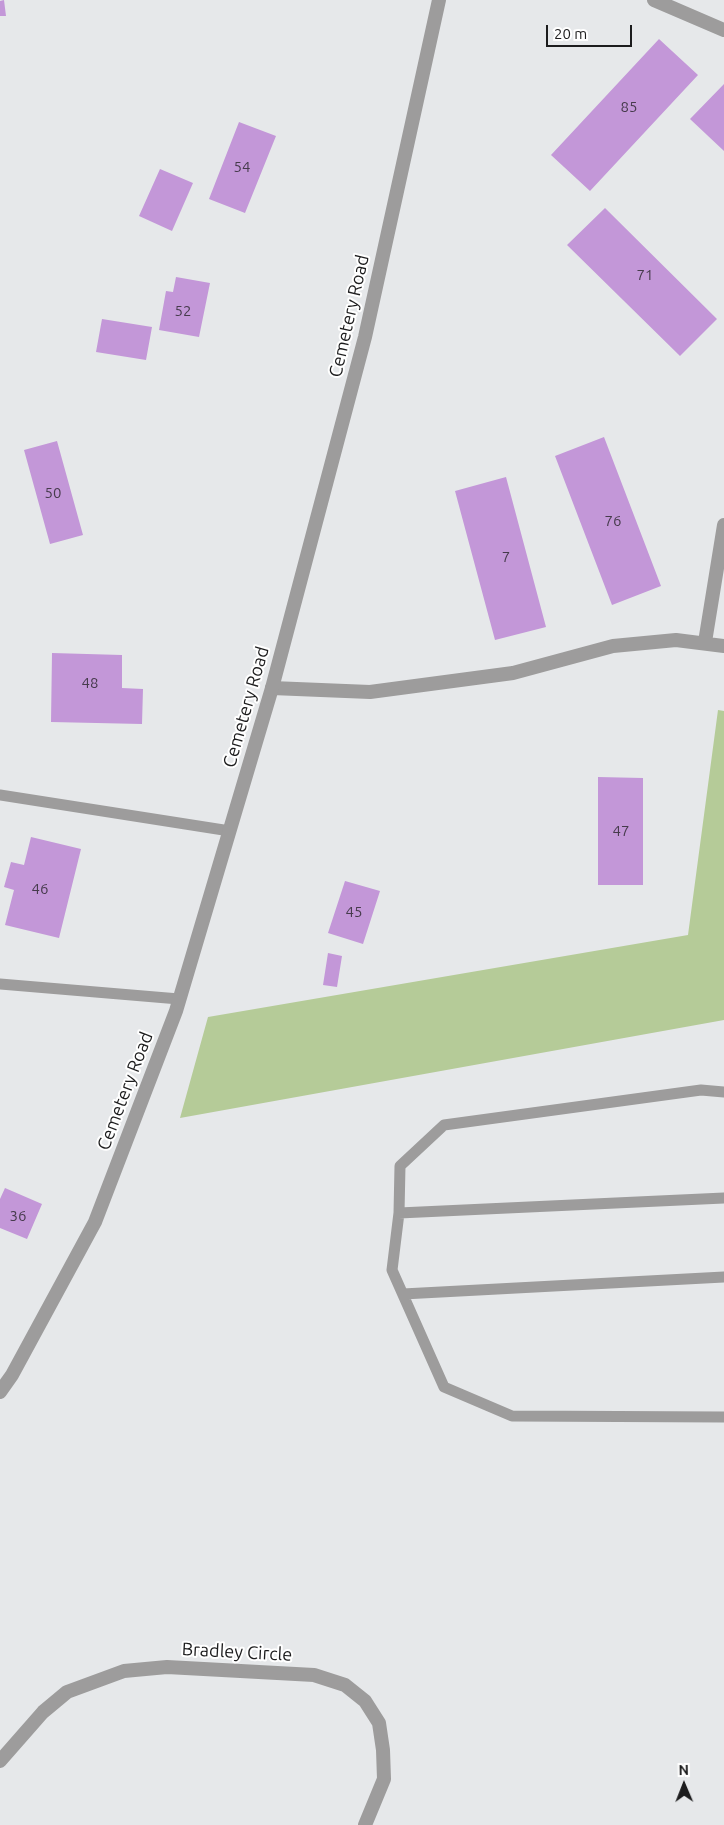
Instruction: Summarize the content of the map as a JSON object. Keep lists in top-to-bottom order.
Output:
{
  "streets": {
    "street": ["Cemetery Road", "Bradley Circle"]
  },
  "house_numbers": [
    "85",
    "54",
    "71",
    "52",
    "50",
    "76",
    "7",
    "48",
    "47",
    "46",
    "45",
    "36"
  ],
  "scale_bar": "20 m",
  "north": "top"
}
